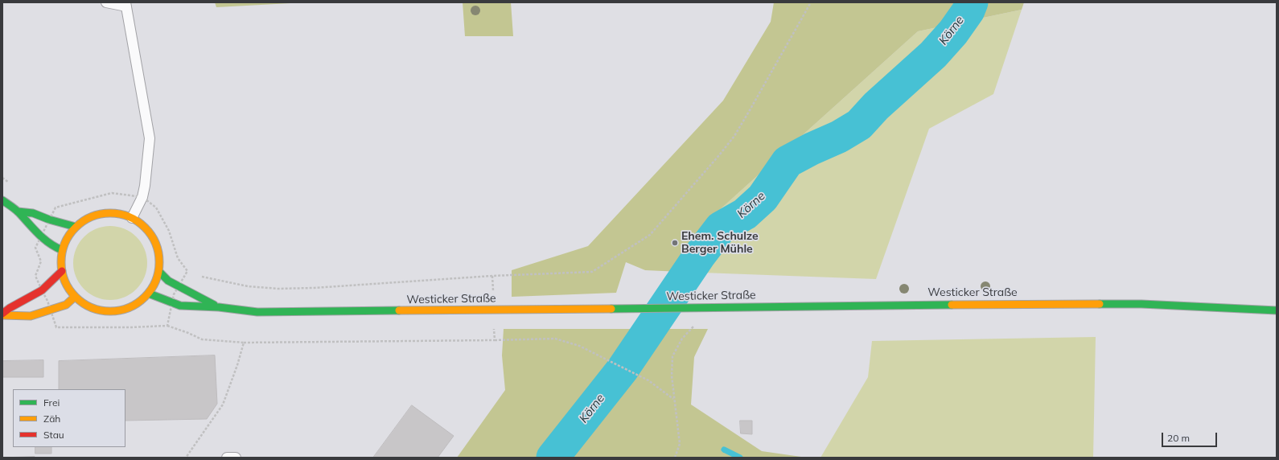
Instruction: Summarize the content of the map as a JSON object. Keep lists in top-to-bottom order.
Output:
{
  "streets": {
    "street": ["Westicker Straße"]
  },
  "water": ["Körne"],
  "places": ["Ehem. Schulze Berger Mühle"],
  "legend": ["Frei", "Zäh", "Stau"],
  "scale_bar": "20 m"
}
